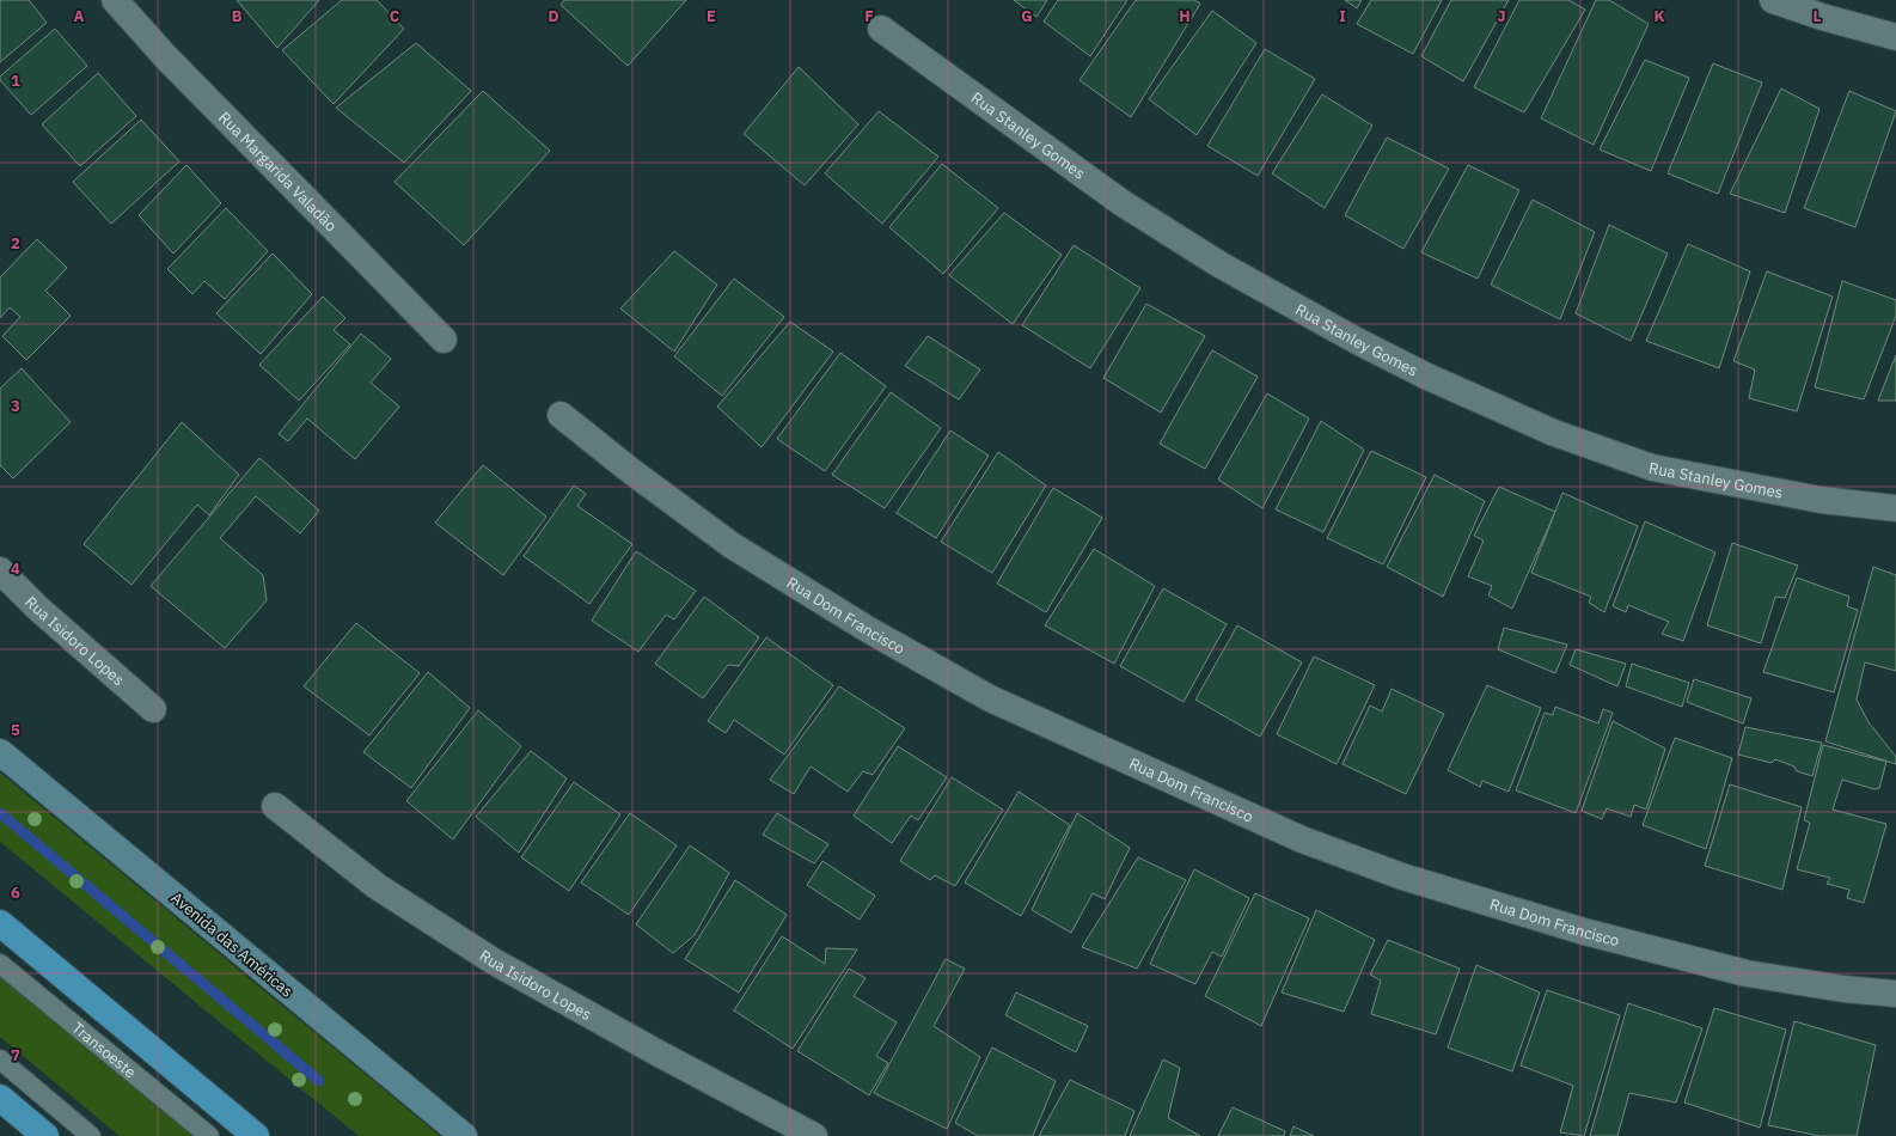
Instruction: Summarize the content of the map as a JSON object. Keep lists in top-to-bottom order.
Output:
{
  "streets": {
    "main road": ["Avenida das Américas"],
    "street": [
      "Rua Stanley Gomes",
      "Rua Margarida Valadão",
      "Rua Dom Francisco",
      "Rua Isidoro Lopes"
    ],
    "lane": ["Transoeste"]
  },
  "grid": {
    "columns": [
      "A",
      "B",
      "C",
      "D",
      "E",
      "F",
      "G",
      "H",
      "I",
      "J",
      "K",
      "L"
    ],
    "rows": [
      "1",
      "2",
      "3",
      "4",
      "5",
      "6",
      "7"
    ]
  }
}
